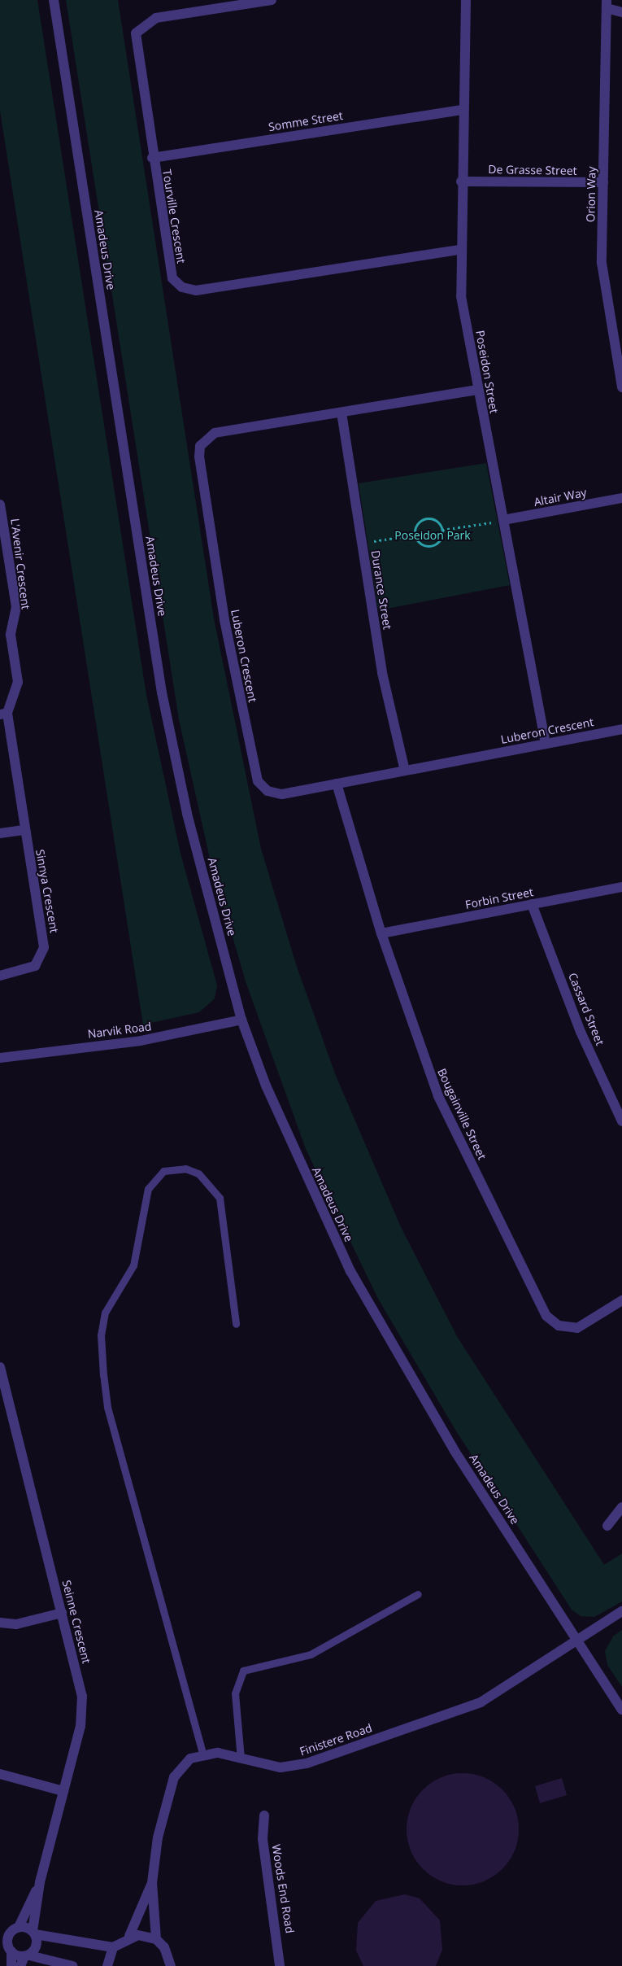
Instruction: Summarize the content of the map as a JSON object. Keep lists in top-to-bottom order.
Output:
{
  "streets": {
    "street": [
      "Somme Street",
      "De Grasse Street",
      "Orion Way",
      "Tourville Crescent",
      "Amadeus Drive",
      "Poseidon Street",
      "Altair Way",
      "L'Avenir Crescent",
      "Durance Street",
      "Luberon Crescent",
      "Sinnya Crescent",
      "Forbin Street",
      "Cassard Street",
      "Narvik Road",
      "Bougainville Street",
      "Seinne Crescent",
      "Finistere Road",
      "Woods End Road"
    ]
  },
  "crossings": [
    ["Somme Street", "Tourville Crescent"],
    ["Somme Street", "Poseidon Street"],
    ["De Grasse Street", "Orion Way"],
    ["De Grasse Street", "Poseidon Street"],
    ["Tourville Crescent", "Poseidon Street"],
    ["Amadeus Drive", "Narvik Road"],
    ["Amadeus Drive", "Finistere Road"],
    ["Poseidon Street", "Altair Way"],
    ["Poseidon Street", "Luberon Crescent"],
    ["L'Avenir Crescent", "Sinnya Crescent"],
    ["Durance Street", "Luberon Crescent"],
    ["Luberon Crescent", "Bougainville Street"],
    ["Forbin Street", "Cassard Street"],
    ["Forbin Street", "Bougainville Street"]
  ],
  "parks": ["Poseidon Park"]
}
